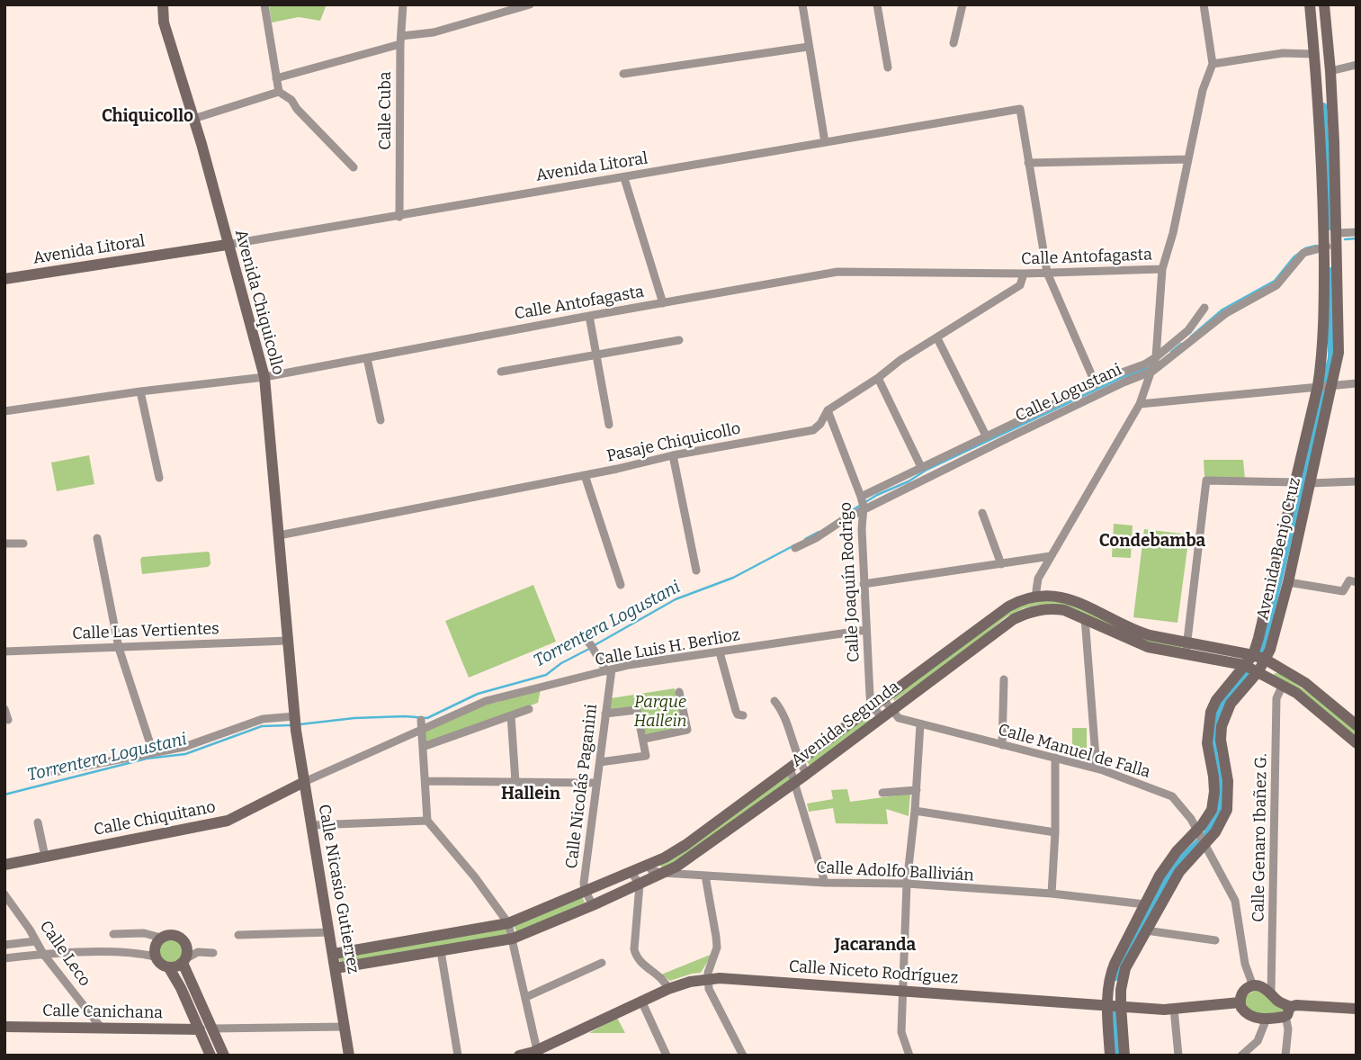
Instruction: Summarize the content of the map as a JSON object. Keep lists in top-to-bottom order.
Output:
{
  "streets": {
    "main road": [
      "Avenida Litoral",
      "Avenida Chiquicollo",
      "Avenida Benjo Cruz",
      "Avenida Segunda",
      "Calle Chiquitano",
      "Calle Nicasio Gutierrez",
      "Calle Niceto Rodríguez",
      "Calle Canichana"
    ],
    "street": [
      "Calle Cuba",
      "Calle Antofagasta",
      "Calle Logustani",
      "Pasaje Chiquicollo",
      "Calle Joaquín Rodrigo",
      "Calle Las Vertientes",
      "Calle Luis H. Berlioz",
      "Calle Manuel de Falla",
      "Calle Nicolás Paganini",
      "Calle Genaro Ibañez G.",
      "Calle Adolfo Ballivián",
      "Calle Leco"
    ]
  },
  "crossings": [
    ["Calle Cuba", "Avenida Litoral"],
    ["Avenida Litoral", "Calle Antofagasta"],
    ["Avenida Litoral", "Avenida Chiquicollo"],
    ["Avenida Litoral", "Calle Logustani"],
    ["Calle Antofagasta", "Avenida Chiquicollo"],
    ["Calle Antofagasta", "Pasaje Chiquicollo"],
    ["Avenida Chiquicollo", "Pasaje Chiquicollo"],
    ["Avenida Chiquicollo", "Calle Las Vertientes"],
    ["Avenida Chiquicollo", "Calle Nicasio Gutierrez"],
    ["Calle Logustani", "Avenida Benjo Cruz"],
    ["Calle Logustani", "Calle Joaquín Rodrigo"],
    ["Pasaje Chiquicollo", "Calle Joaquín Rodrigo"],
    ["Avenida Benjo Cruz", "Avenida Segunda"],
    ["Avenida Benjo Cruz", "Calle Manuel de Falla"],
    ["Avenida Benjo Cruz", "Calle Adolfo Ballivián"],
    ["Avenida Benjo Cruz", "Calle Niceto Rodríguez"],
    ["Calle Joaquín Rodrigo", "Calle Luis H. Berlioz"],
    ["Calle Joaquín Rodrigo", "Avenida Segunda"],
    ["Calle Joaquín Rodrigo", "Calle Manuel de Falla"],
    ["Calle Luis H. Berlioz", "Calle Nicolás Paganini"],
    ["Calle Luis H. Berlioz", "Calle Chiquitano"],
    ["Calle Luis H. Berlioz", "Calle Nicasio Gutierrez"],
    ["Avenida Segunda", "Calle Manuel de Falla"],
    ["Avenida Segunda", "Calle Nicolás Paganini"],
    ["Avenida Segunda", "Calle Genaro Ibañez G."],
    ["Avenida Segunda", "Calle Adolfo Ballivián"],
    ["Avenida Segunda", "Calle Nicasio Gutierrez"],
    ["Calle Chiquitano", "Calle Nicasio Gutierrez"],
    ["Calle Leco", "Calle Canichana"]
  ],
  "districts": [
    "Chiquicollo",
    "Condebamba",
    "Hallein",
    "Jacaranda"
  ],
  "water": ["Torrentera Logustani"],
  "parks": ["Parque Hallein"]
}
